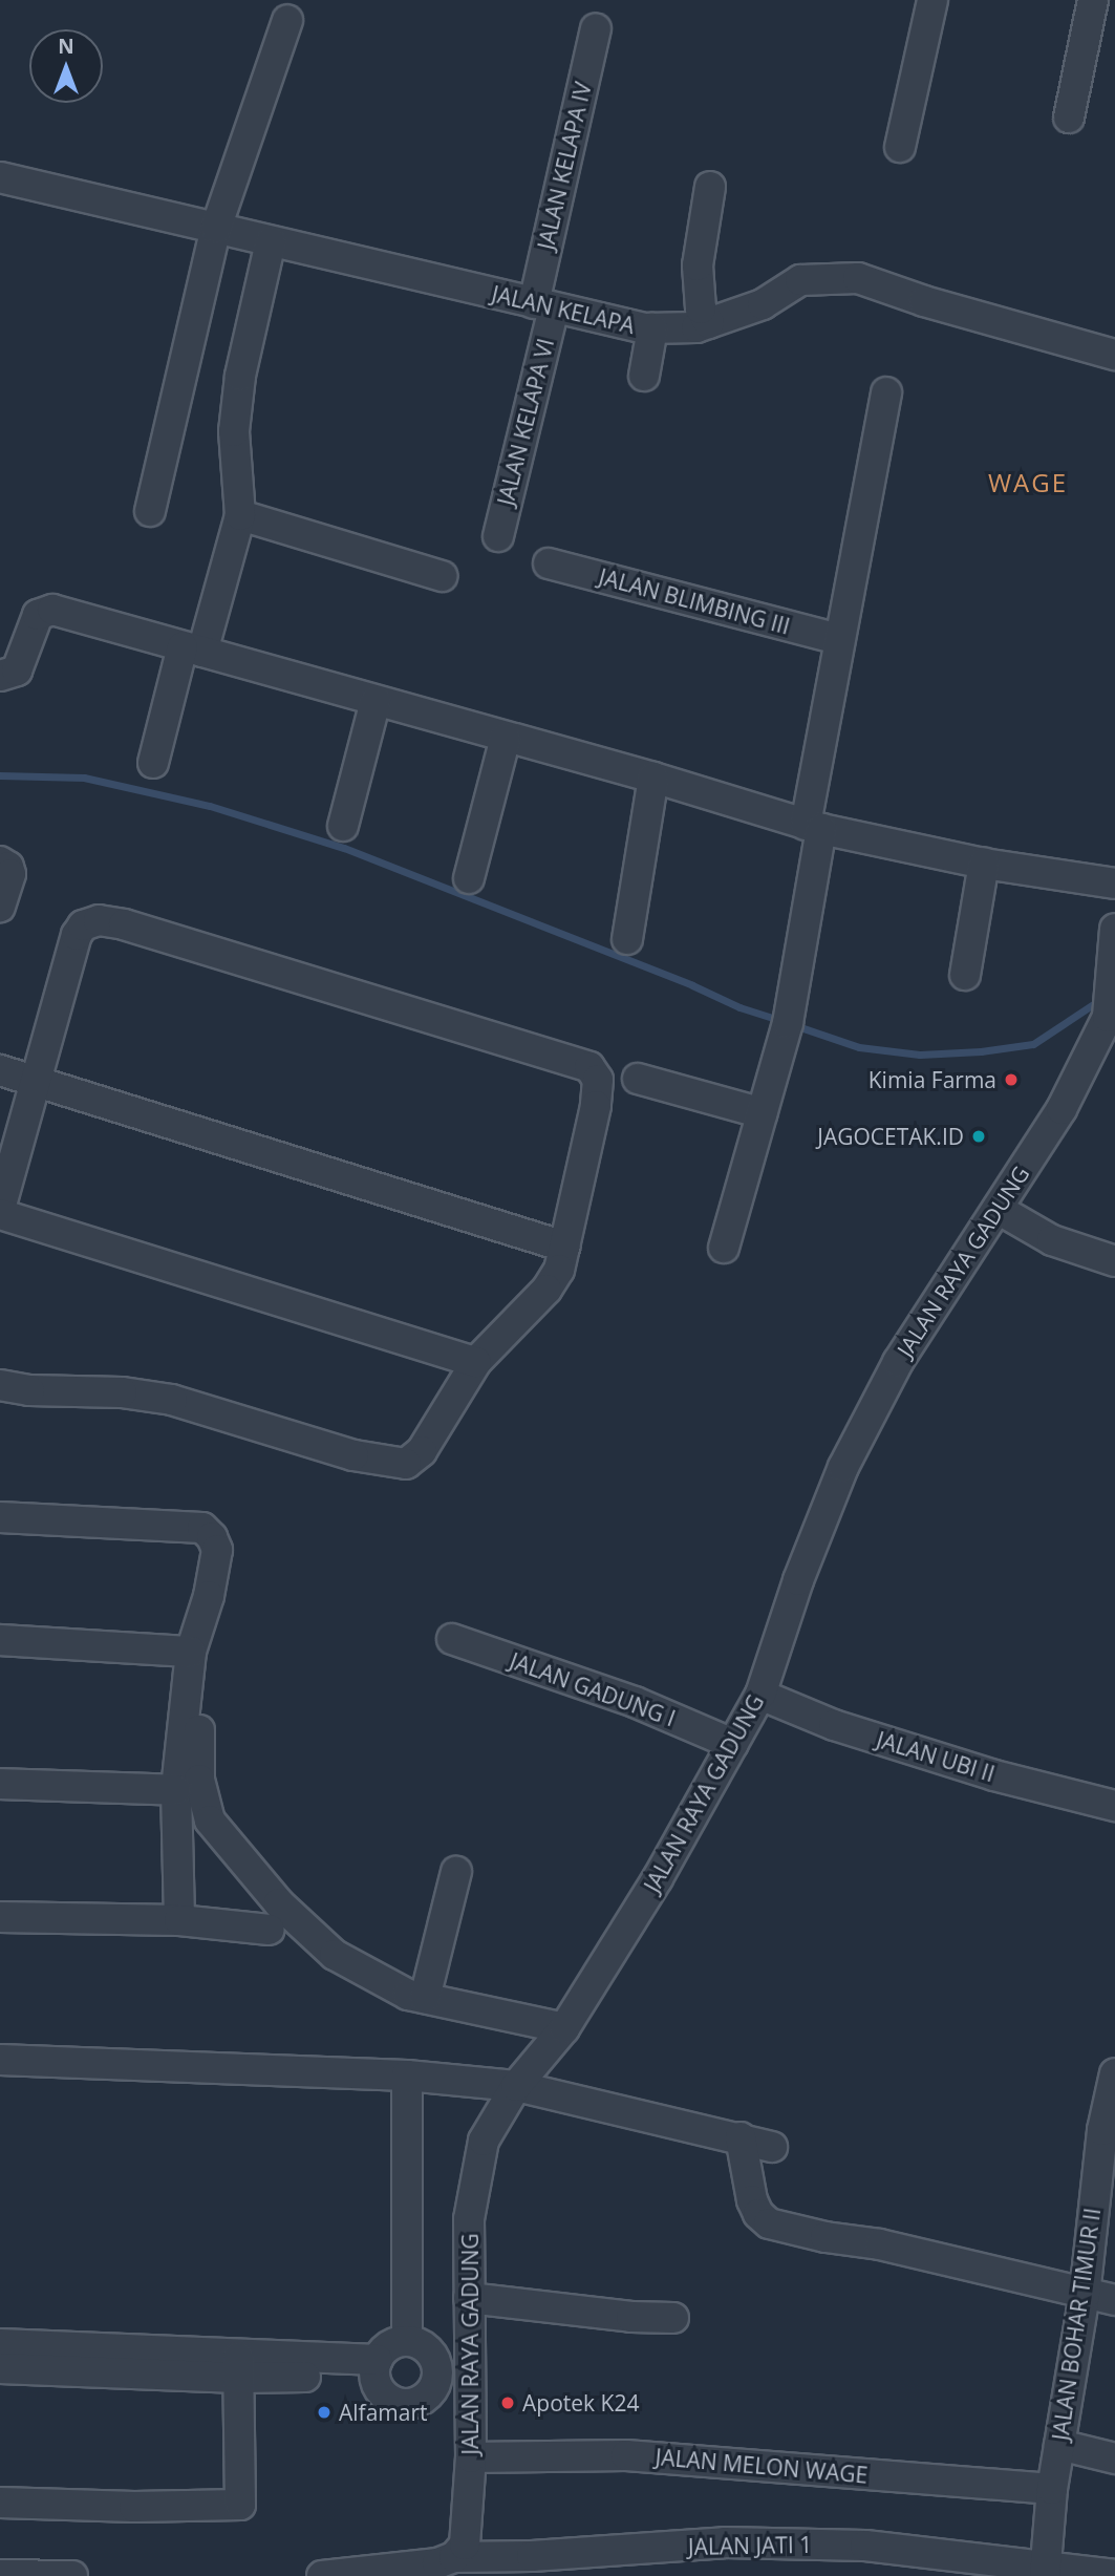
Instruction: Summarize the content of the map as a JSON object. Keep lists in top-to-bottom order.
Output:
{
  "streets": {
    "street": [
      "JALAN KELAPA IV",
      "JALAN KELAPA",
      "JALAN KELAPA VI",
      "JALAN BLIMBING III",
      "JALAN RAYA GADUNG",
      "JALAN GADUNG I",
      "JALAN UBI II",
      "JALAN BOHAR TIMUR II",
      "JALAN MELON WAGE",
      "JALAN JATI 1"
    ]
  },
  "crossings": [
    ["JALAN KELAPA IV", "JALAN KELAPA"],
    ["JALAN KELAPA IV", "JALAN KELAPA VI"],
    ["JALAN KELAPA", "JALAN KELAPA VI"],
    ["JALAN RAYA GADUNG", "JALAN GADUNG I"],
    ["JALAN RAYA GADUNG", "JALAN UBI II"],
    ["JALAN RAYA GADUNG", "JALAN MELON WAGE"],
    ["JALAN RAYA GADUNG", "JALAN JATI 1"],
    ["JALAN BOHAR TIMUR II", "JALAN MELON WAGE"],
    ["JALAN BOHAR TIMUR II", "JALAN JATI 1"]
  ],
  "districts": ["WAGE"],
  "places": [
    "Kimia Farma",
    "JAGOCETAK.ID",
    "Apotek K24",
    "Alfamart"
  ],
  "north": "top"
}
